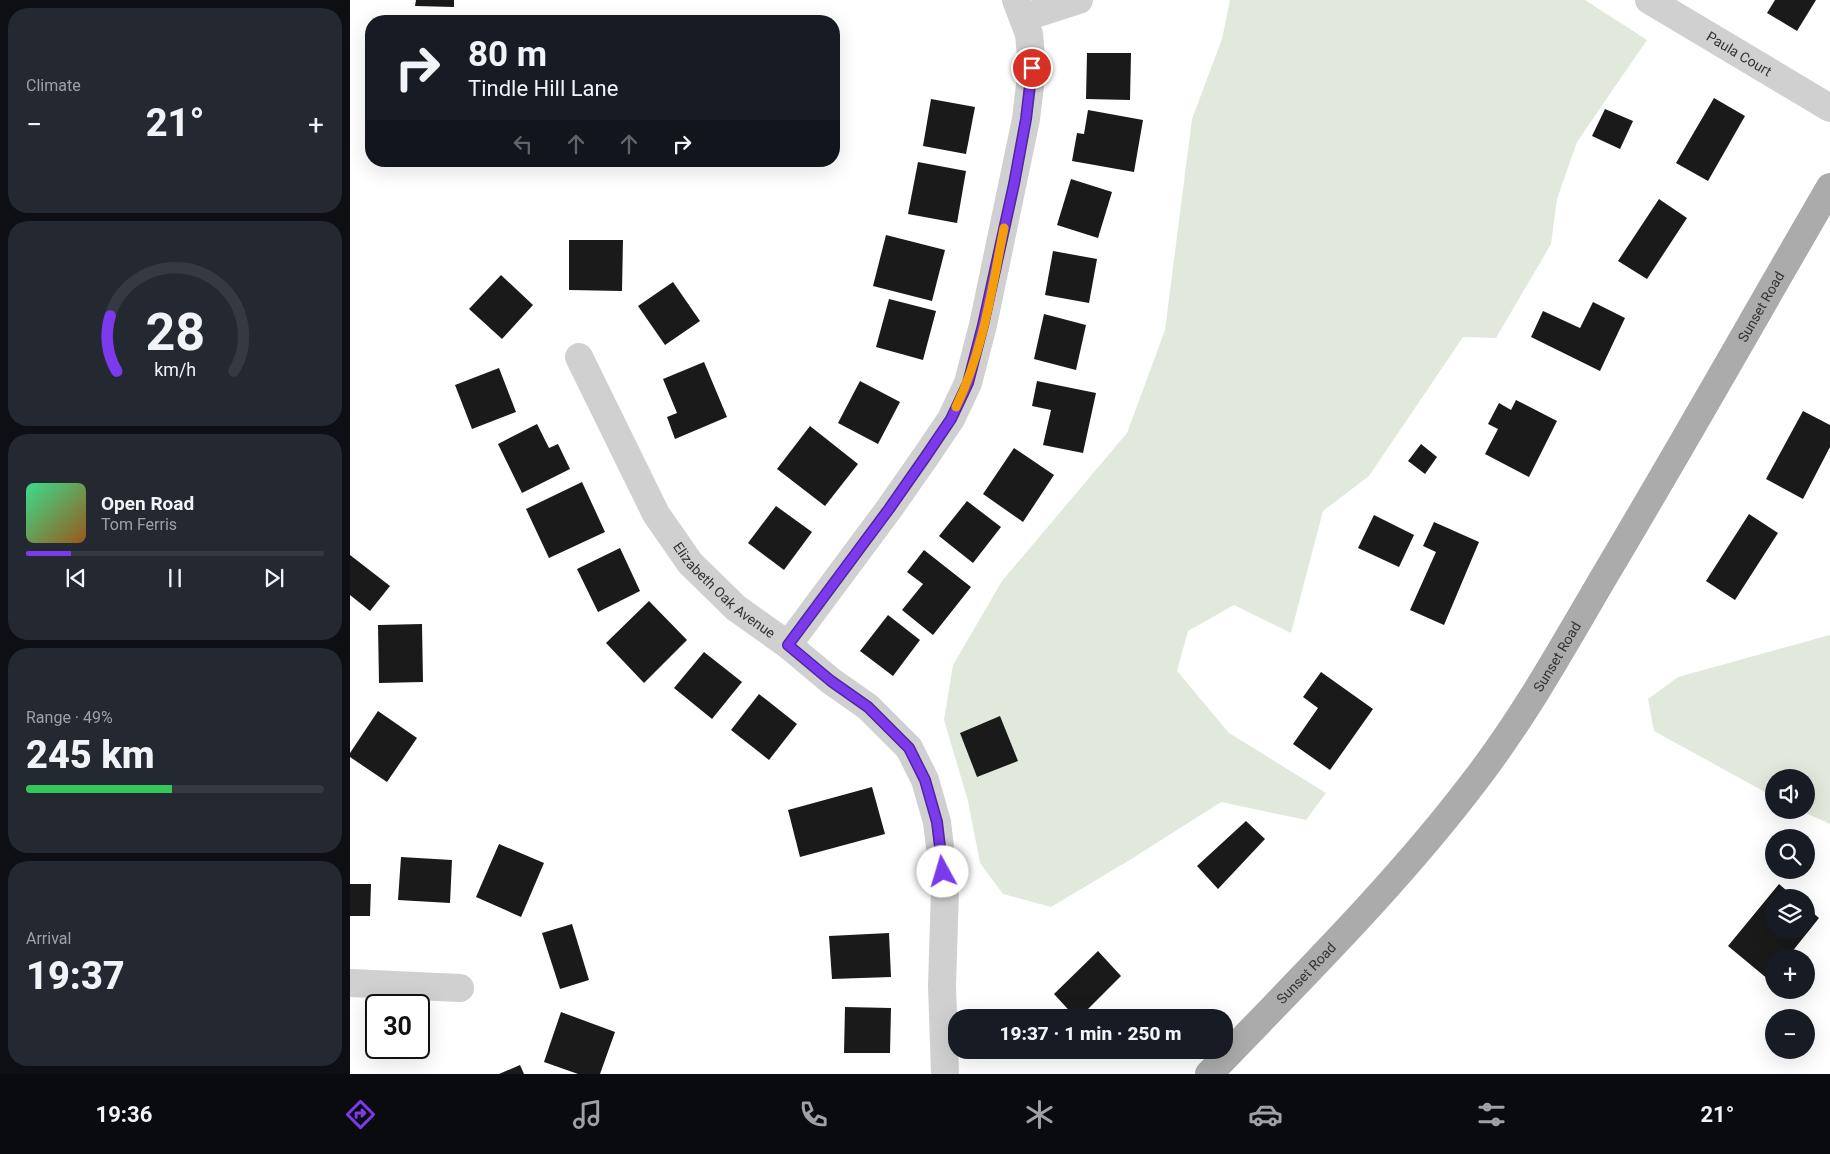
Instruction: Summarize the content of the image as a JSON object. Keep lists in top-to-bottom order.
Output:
{
  "streets": {
    "main road": ["Sunset Road"],
    "street": ["Paula Court", "Elizabeth Oak Avenue"]
  },
  "page": {
    "tile": [
      "Climate",
      ["Range · 49%", "245 km"],
      ["Arrival", "19:37"]
    ],
    "turn": ["80 m", "Tindle Hill Lane"],
    "heat": ["−", "21°", "+"],
    "song": ["Open Road", "Tom Ferris"],
    "map_buttons": ["+", "−"],
    "limit": "30",
    "trip": "19:37 · 1 min · 250 m",
    "tabs": ["19:36", "21°"],
    "gauge": ["28", "km/h"]
  }
}
